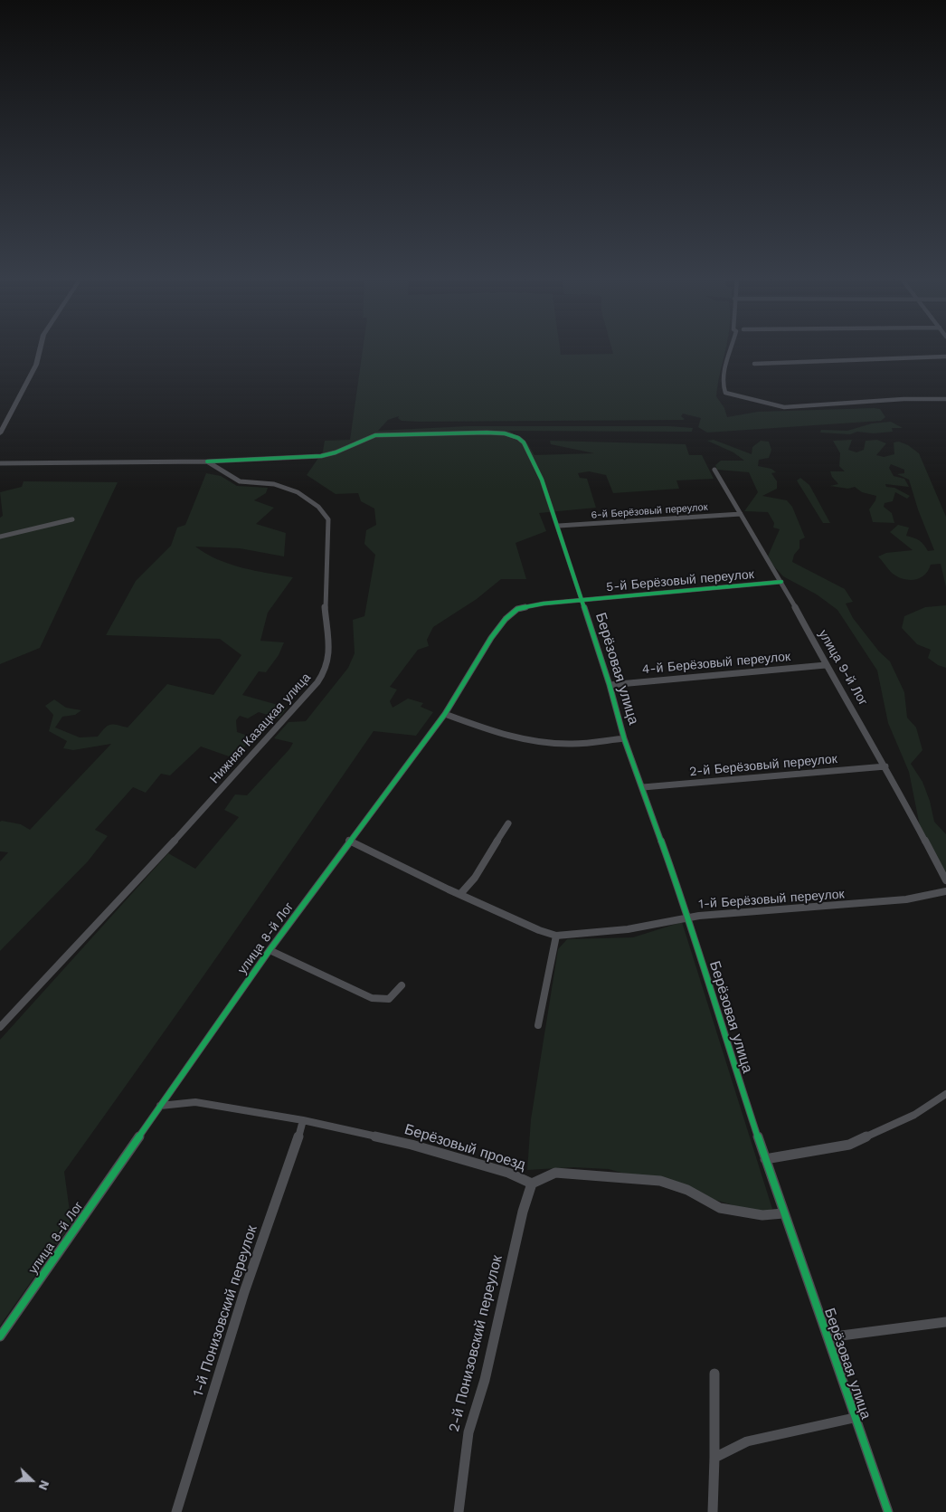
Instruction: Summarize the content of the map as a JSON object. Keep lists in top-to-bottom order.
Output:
{
  "streets": {
    "street": [
      "6-й Берёзовый переулок",
      "5-й Берёзовый переулок",
      "4-й Берёзовый переулок",
      "улица 9-й Лог",
      "Берёзовая улица",
      "Нижняя Казацкая улица",
      "2-й Берёзовый переулок",
      "1-й Берёзовый переулок",
      "улица 8-й Лог",
      "Берёзовый проезд",
      "1-й Понизовский переулок",
      "2-й Понизовский переулок"
    ]
  },
  "crossings": [
    ["6-й Берёзовый переулок", "улица 9-й Лог"],
    ["6-й Берёзовый переулок", "Берёзовая улица"],
    ["5-й Берёзовый переулок", "улица 9-й Лог"],
    ["5-й Берёзовый переулок", "Берёзовая улица"],
    ["5-й Берёзовый переулок", "улица 8-й Лог"],
    ["4-й Берёзовый переулок", "улица 9-й Лог"],
    ["4-й Берёзовый переулок", "Берёзовая улица"],
    ["улица 9-й Лог", "2-й Берёзовый переулок"],
    ["Берёзовая улица", "Нижняя Казацкая улица"],
    ["Берёзовая улица", "2-й Берёзовый переулок"],
    ["Берёзовая улица", "1-й Берёзовый переулок"],
    ["Берёзовая улица", "улица 8-й Лог"],
    ["Берёзовая улица", "Берёзовый проезд"],
    ["1-й Берёзовый переулок", "улица 8-й Лог"],
    ["улица 8-й Лог", "Берёзовый проезд"],
    ["Берёзовый проезд", "1-й Понизовский переулок"],
    ["Берёзовый проезд", "2-й Понизовский переулок"]
  ],
  "north": "right"
}
